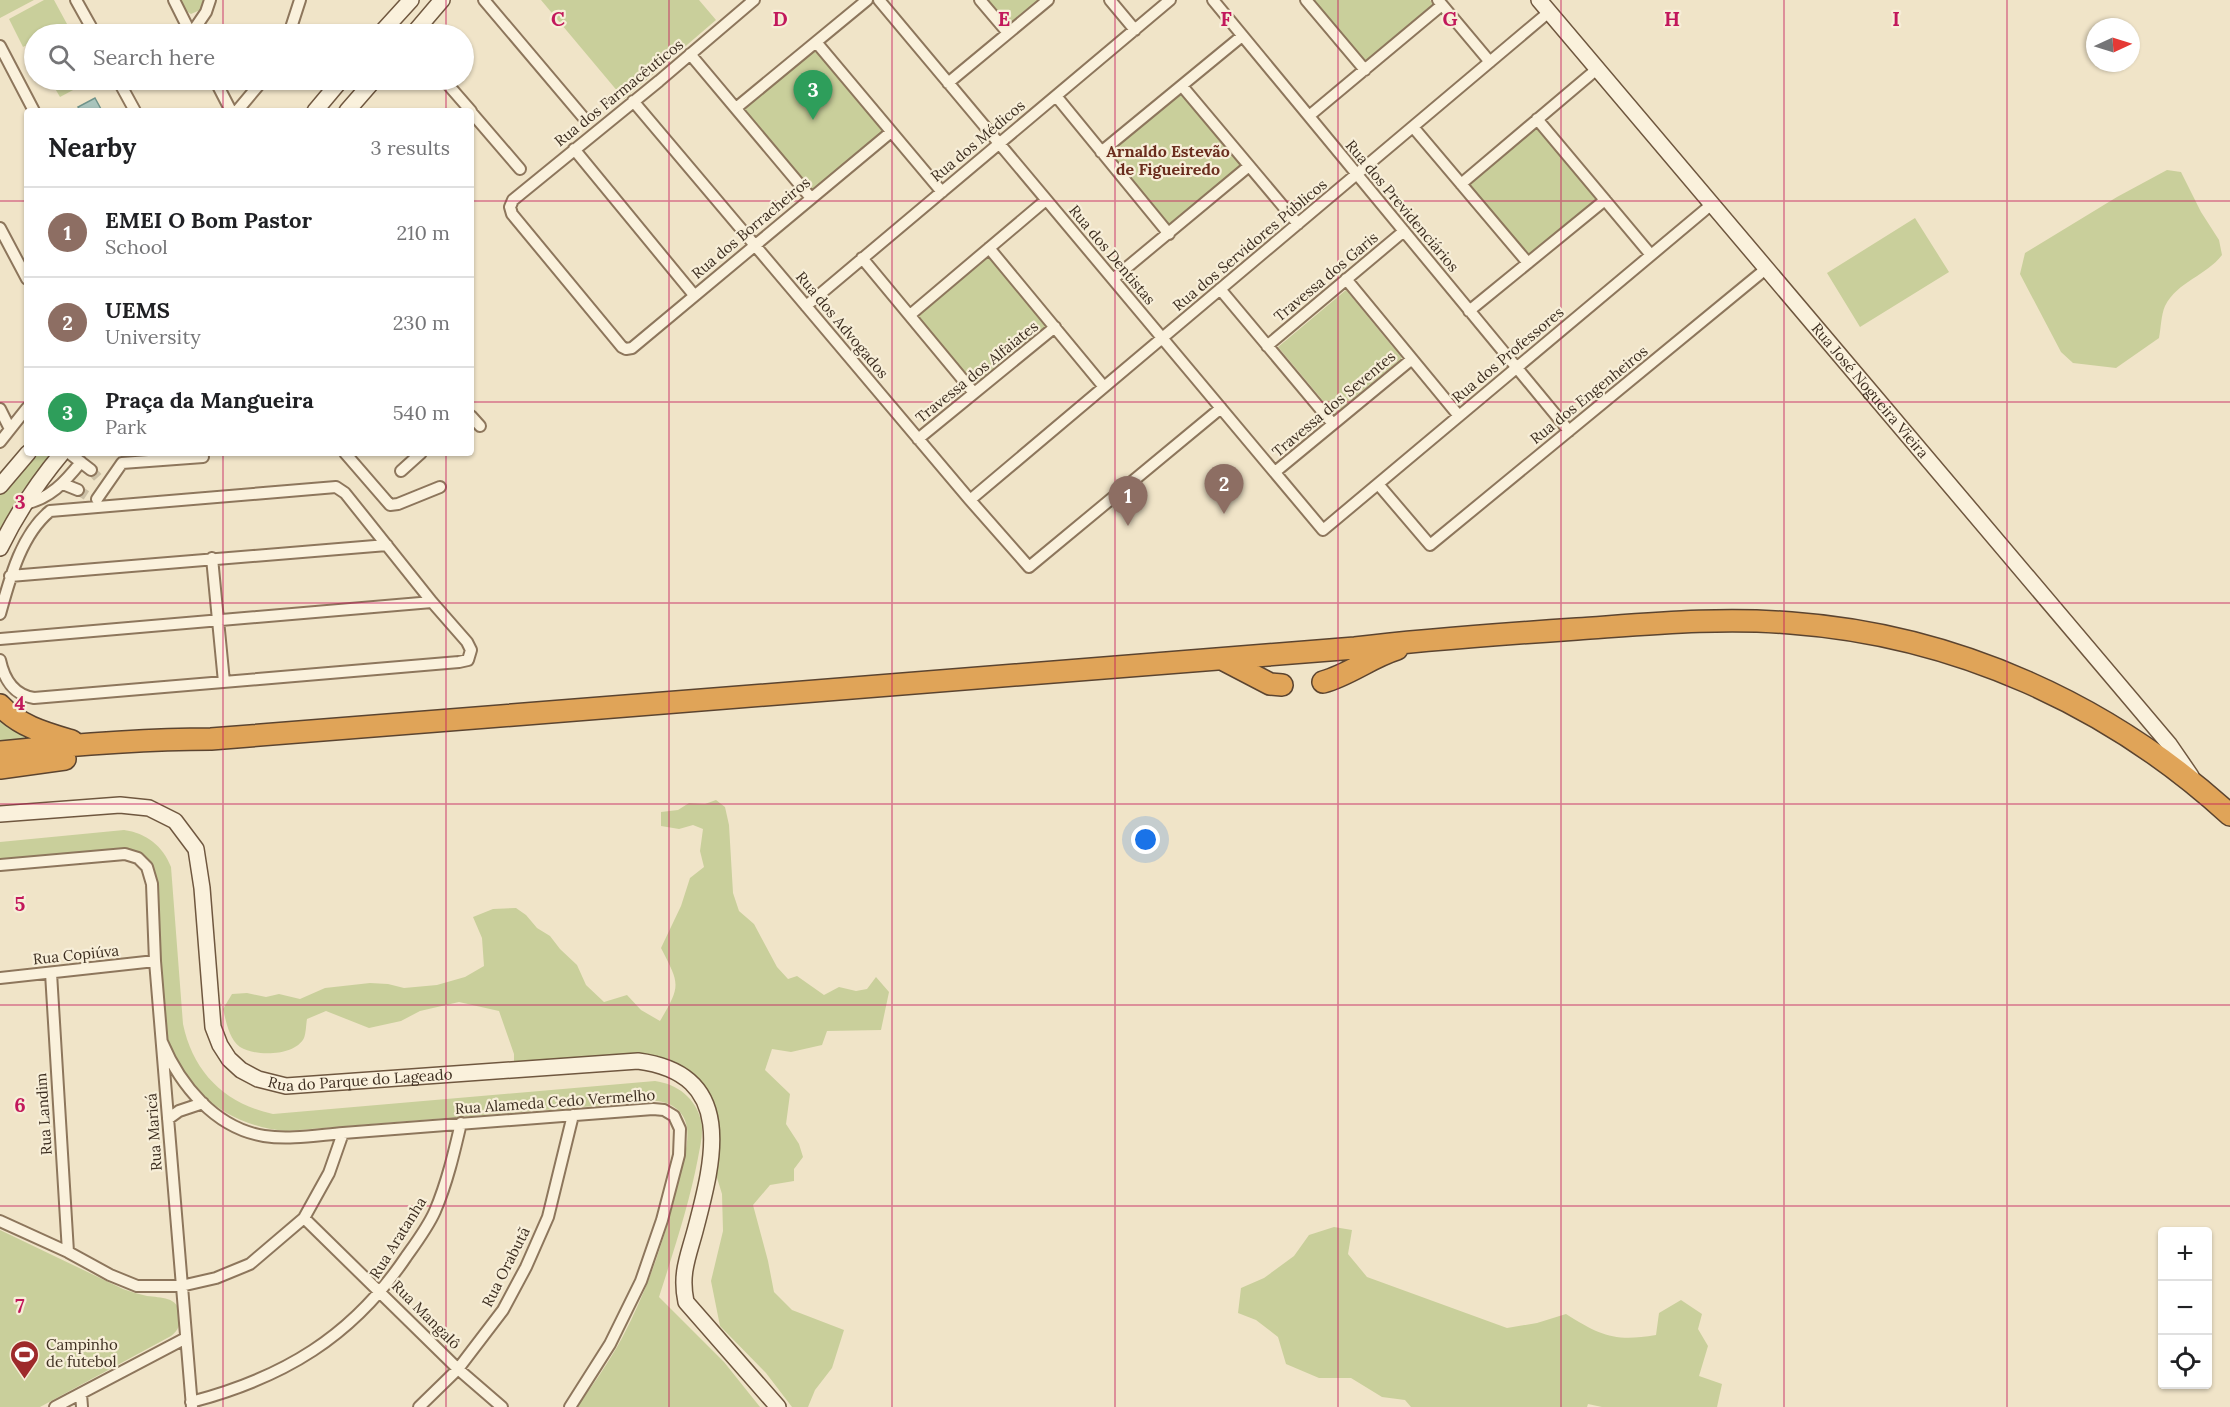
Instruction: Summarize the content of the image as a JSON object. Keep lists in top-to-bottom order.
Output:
{
  "streets": {
    "street": [
      "Rua dos Farmacêuticos",
      "Rua dos Médicos",
      "Rua dos Previdenciários",
      "Rua dos Borracheiros",
      "Rua dos Servidores Públicos",
      "Rua dos Dentistas",
      "Travessa dos Garis",
      "Rua dos Advogados",
      "Rua dos Professores",
      "Travessa dos Alfaiates",
      "Rua José Nogueira Vieira",
      "Rua dos Engenheiros",
      "Travessa dos Seventes",
      "Rua Copiúva",
      "Rua do Parque do Lageado",
      "Rua Alameda Cedo Vermelho",
      "Rua Landim",
      "Rua Maricá",
      "Rua Aratanha",
      "Rua Orabutã",
      "Rua Mangalô"
    ]
  },
  "crossings": [
    ["Rua dos Farmacêuticos", "Rua dos Borracheiros"],
    ["Rua dos Farmacêuticos", "Rua dos Advogados"],
    ["Rua dos Médicos", "Rua dos Dentistas"],
    ["Rua dos Médicos", "Rua dos Advogados"],
    ["Rua dos Previdenciários", "Rua dos Servidores Públicos"],
    ["Rua dos Previdenciários", "Travessa dos Garis"],
    ["Rua dos Previdenciários", "Rua dos Professores"],
    ["Rua dos Previdenciários", "Rua dos Engenheiros"],
    ["Rua dos Borracheiros", "Rua dos Advogados"],
    ["Rua dos Servidores Públicos", "Rua dos Dentistas"],
    ["Rua dos Servidores Públicos", "Rua dos Advogados"],
    ["Rua dos Servidores Públicos", "Rua José Nogueira Vieira"],
    ["Rua dos Dentistas", "Rua dos Advogados"],
    ["Rua dos Dentistas", "Rua dos Professores"],
    ["Rua dos Dentistas", "Travessa dos Seventes"],
    ["Rua dos Advogados", "Travessa dos Alfaiates"],
    ["Rua dos Professores", "Rua José Nogueira Vieira"],
    ["Rua dos Professores", "Rua dos Engenheiros"],
    ["Rua José Nogueira Vieira", "Rua dos Engenheiros"],
    ["Rua Copiúva", "Rua Landim"],
    ["Rua Copiúva", "Rua Maricá"],
    ["Rua Alameda Cedo Vermelho", "Rua Maricá"],
    ["Rua Alameda Cedo Vermelho", "Rua Aratanha"],
    ["Rua Alameda Cedo Vermelho", "Rua Orabutã"],
    ["Rua Maricá", "Rua Aratanha"],
    ["Rua Aratanha", "Rua Mangalô"],
    ["Rua Orabutã", "Rua Mangalô"]
  ],
  "districts": ["Arnaldo Estevão de Figueiredo"],
  "places": {
    "sports": ["Campinho de futebol"]
  },
  "north": "right",
  "page": {
    "search": "Search here",
    "pins": ["3", "2", "1"],
    "heading": ["Nearby", "3 results"],
    "list": [
      {
        "mark": "1",
        "name": "EMEI O Bom Pastor",
        "note": "School",
        "value": "210 m"
      },
      {
        "mark": "2",
        "name": "UEMS",
        "note": "University",
        "value": "230 m"
      },
      {
        "mark": "3",
        "name": "Praça da Mangueira",
        "note": "Park",
        "value": "540 m"
      }
    ],
    "map_buttons": ["+", "−"]
  },
  "grid": {
    "columns": [
      "C",
      "D",
      "E",
      "F",
      "G",
      "H",
      "I"
    ],
    "rows": [
      "3",
      "4",
      "5",
      "6",
      "7"
    ]
  }
}
